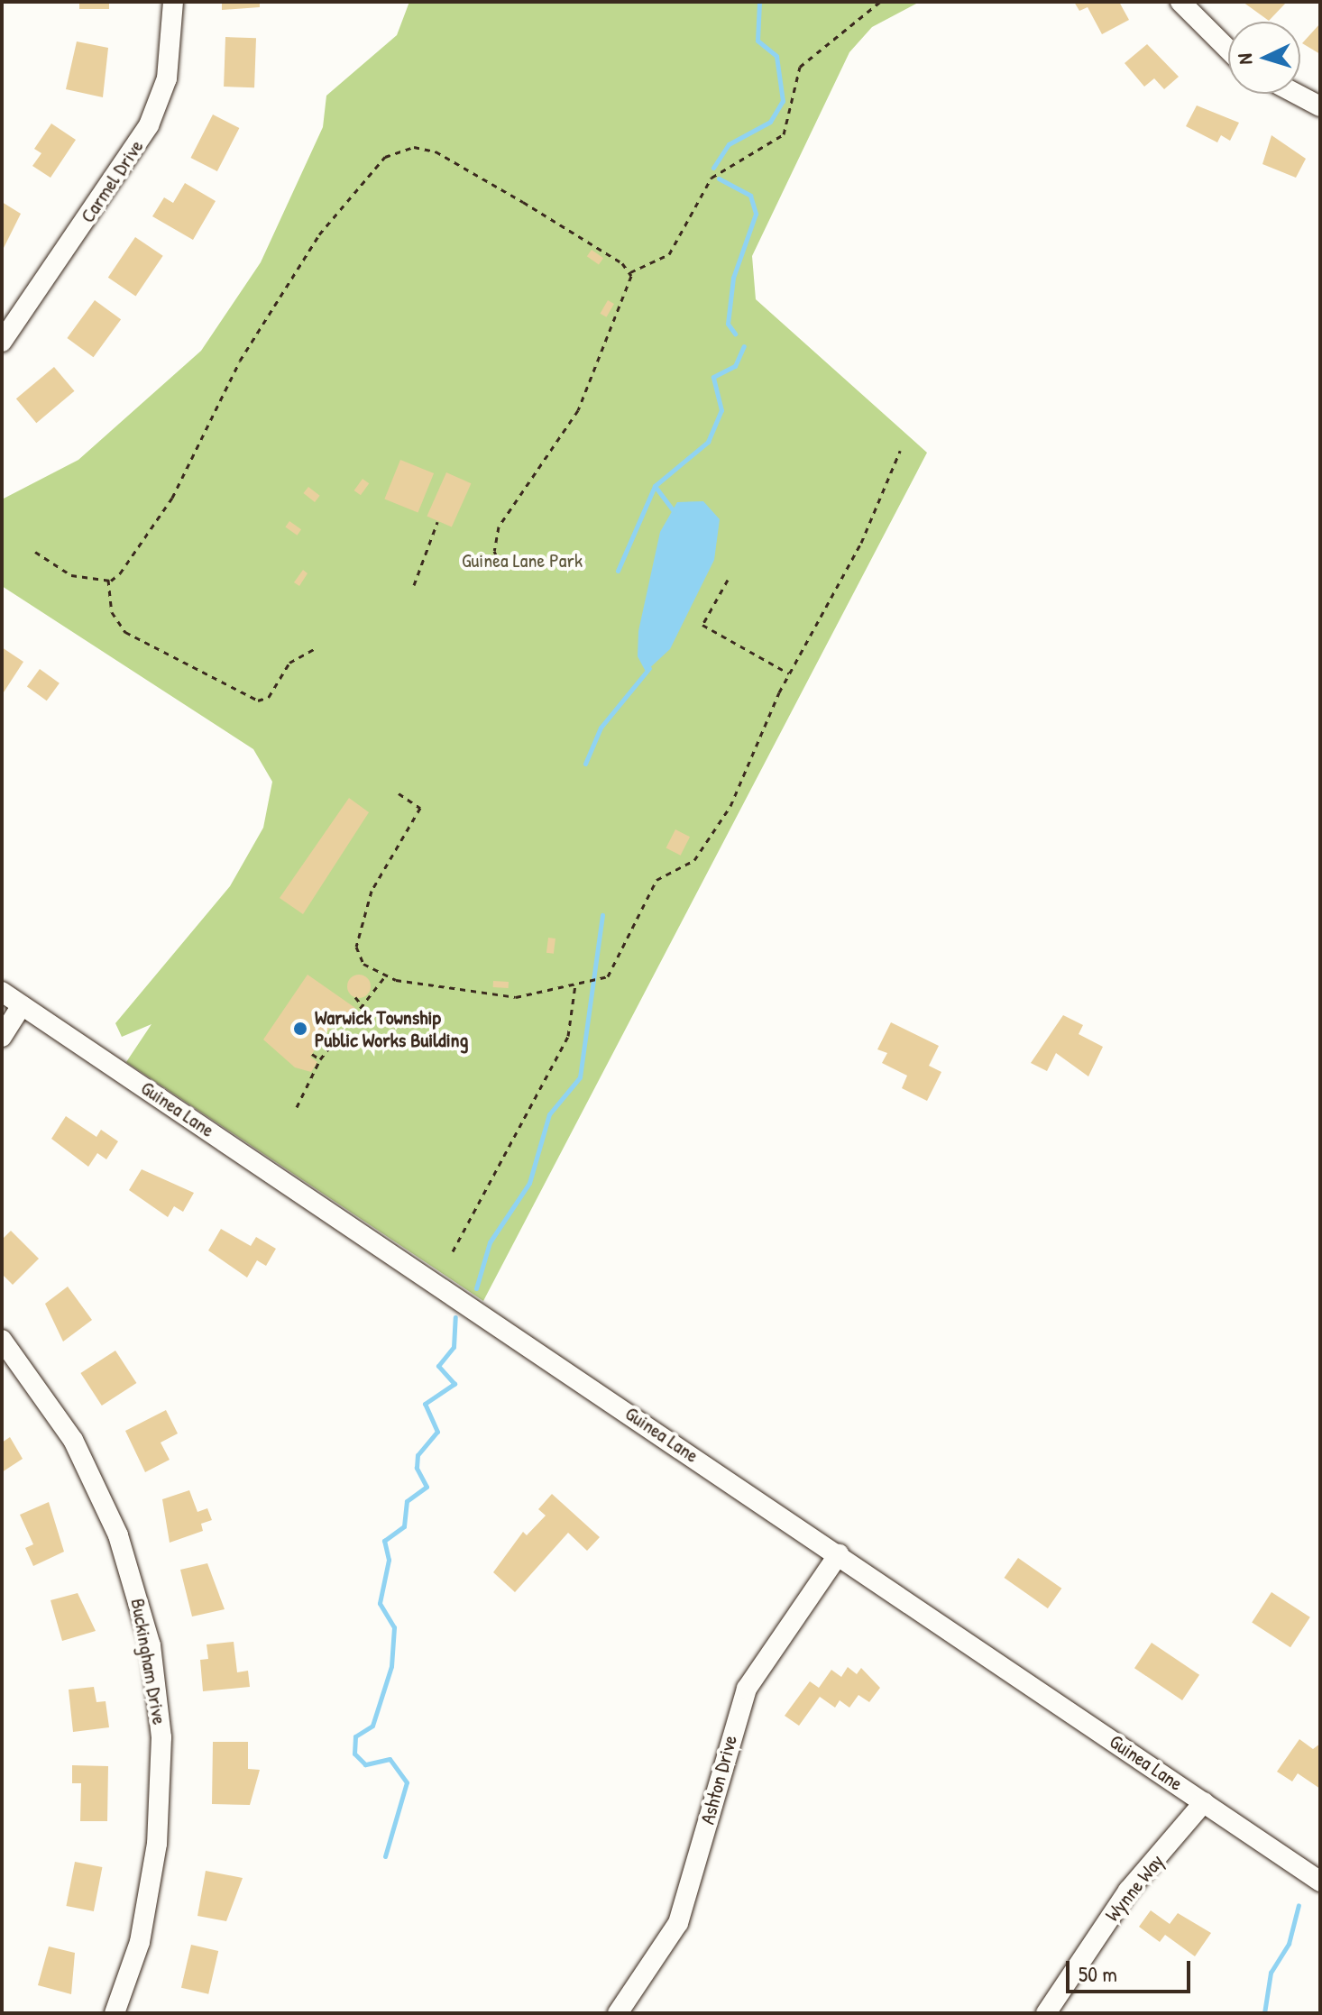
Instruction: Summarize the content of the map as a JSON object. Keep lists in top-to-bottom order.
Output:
{
  "streets": {
    "street": [
      "Carmel Drive",
      "Guinea Lane",
      "Buckingham Drive",
      "Ashton Drive",
      "Wynne Way"
    ]
  },
  "crossings": [
    ["Guinea Lane", "Ashton Drive"],
    ["Guinea Lane", "Wynne Way"]
  ],
  "parks": ["Guinea Lane Park"],
  "places": ["Warwick Township Public Works Building"],
  "scale_bar": "50 m",
  "north": "left"
}
